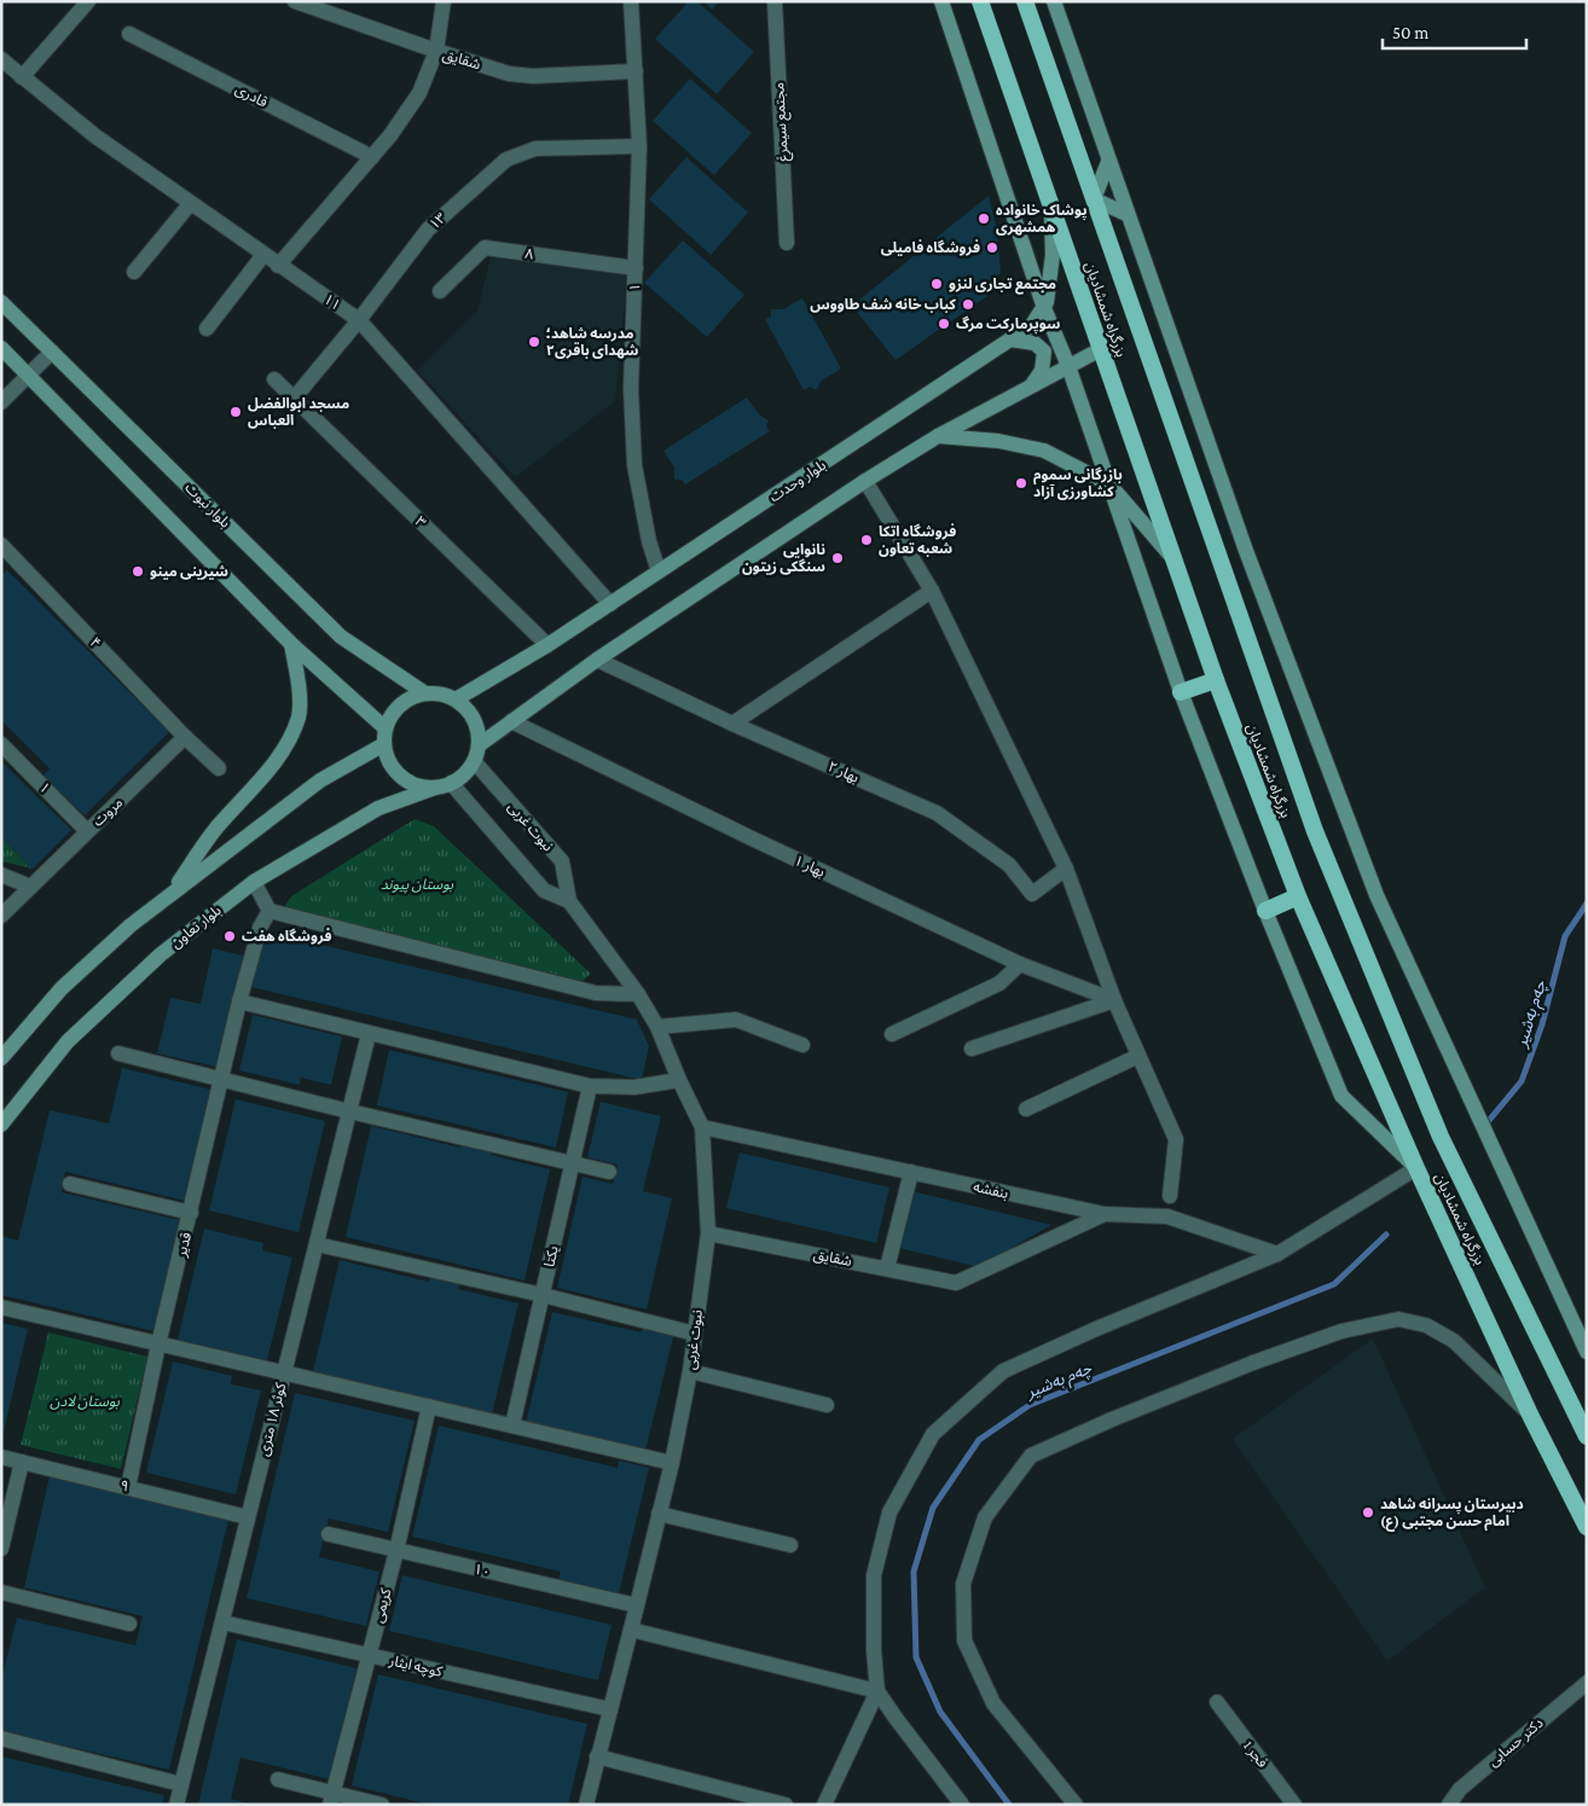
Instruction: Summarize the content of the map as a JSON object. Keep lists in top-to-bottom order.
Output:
{
  "streets": {
    "highway": ["بزرگراه شمشادیان"],
    "main road": ["بلوار وحدت", "بلوار نبوت", "بلوار تعاون"],
    "street": [
      "شقایق",
      "قادری",
      "مجتمع سیمرغ",
      "۱۳",
      "۸",
      "۱",
      "۱۱",
      "۳",
      "۴",
      "بهار ۲",
      "مروت",
      "نبوت غربی",
      "بهار ۱",
      "بنفشه",
      "قدیر",
      "یکتا",
      "کوثر ۱۸ متری",
      "۹",
      "۱۰",
      "کریمی",
      "کوچه ایثار",
      "دکتر حسابی",
      "فجر 1"
    ]
  },
  "crossings": [
    ["شقایق", "۱"],
    ["شقایق", "نبوت غربی"],
    ["شقایق", "بنفشه"],
    ["۱۳", "۱"],
    ["۱۳", "۱۱"],
    ["۱۳", "۳"],
    ["۸", "۱"],
    ["۱", "بلوار وحدت"],
    ["۱", "مروت"],
    ["۱۱", "بلوار وحدت"],
    ["بلوار وحدت", "بلوار نبوت"],
    ["بلوار وحدت", "۳"],
    ["بلوار وحدت", "نبوت غربی"],
    ["بلوار وحدت", "بلوار تعاون"],
    ["بلوار نبوت", "نبوت غربی"],
    ["بلوار نبوت", "بلوار تعاون"],
    ["۴", "مروت"],
    ["نبوت غربی", "بلوار تعاون"],
    ["نبوت غربی", "بنفشه"],
    ["نبوت غربی", "۱۰"],
    ["نبوت غربی", "کوچه ایثار"],
    ["قدیر", "۹"],
    ["کوثر ۱۸ متری", "۹"],
    ["کوثر ۱۸ متری", "کوچه ایثار"],
    ["۱۰", "کریمی"],
    ["کریمی", "کوچه ایثار"]
  ],
  "water": ["چەم بەشیر"],
  "parks": ["بوستان پیوند", "بوستان لادن"],
  "places": [
    "پوشاک خانواده همشهری",
    "فروشگاه فامیلی",
    "مجتمع تجاری لنزو",
    "کباب خانه شف طاووس",
    "سوپرمارکت مرگ",
    "مدرسه شاهد؛ شهدای باقری۲",
    "مسجد ابوالفضل العباس",
    "بازرگانی سموم کشاورزی آزاد",
    "فروشگاه اتکا شعبه تعاون",
    "نانوایی سنگکی زیتون",
    "شیرینی مینو",
    "فروشگاه هفت",
    "دبیرستان پسرانه شاهد امام حسن مجتبی (ع)"
  ],
  "scale_bar": "50 m"
}
